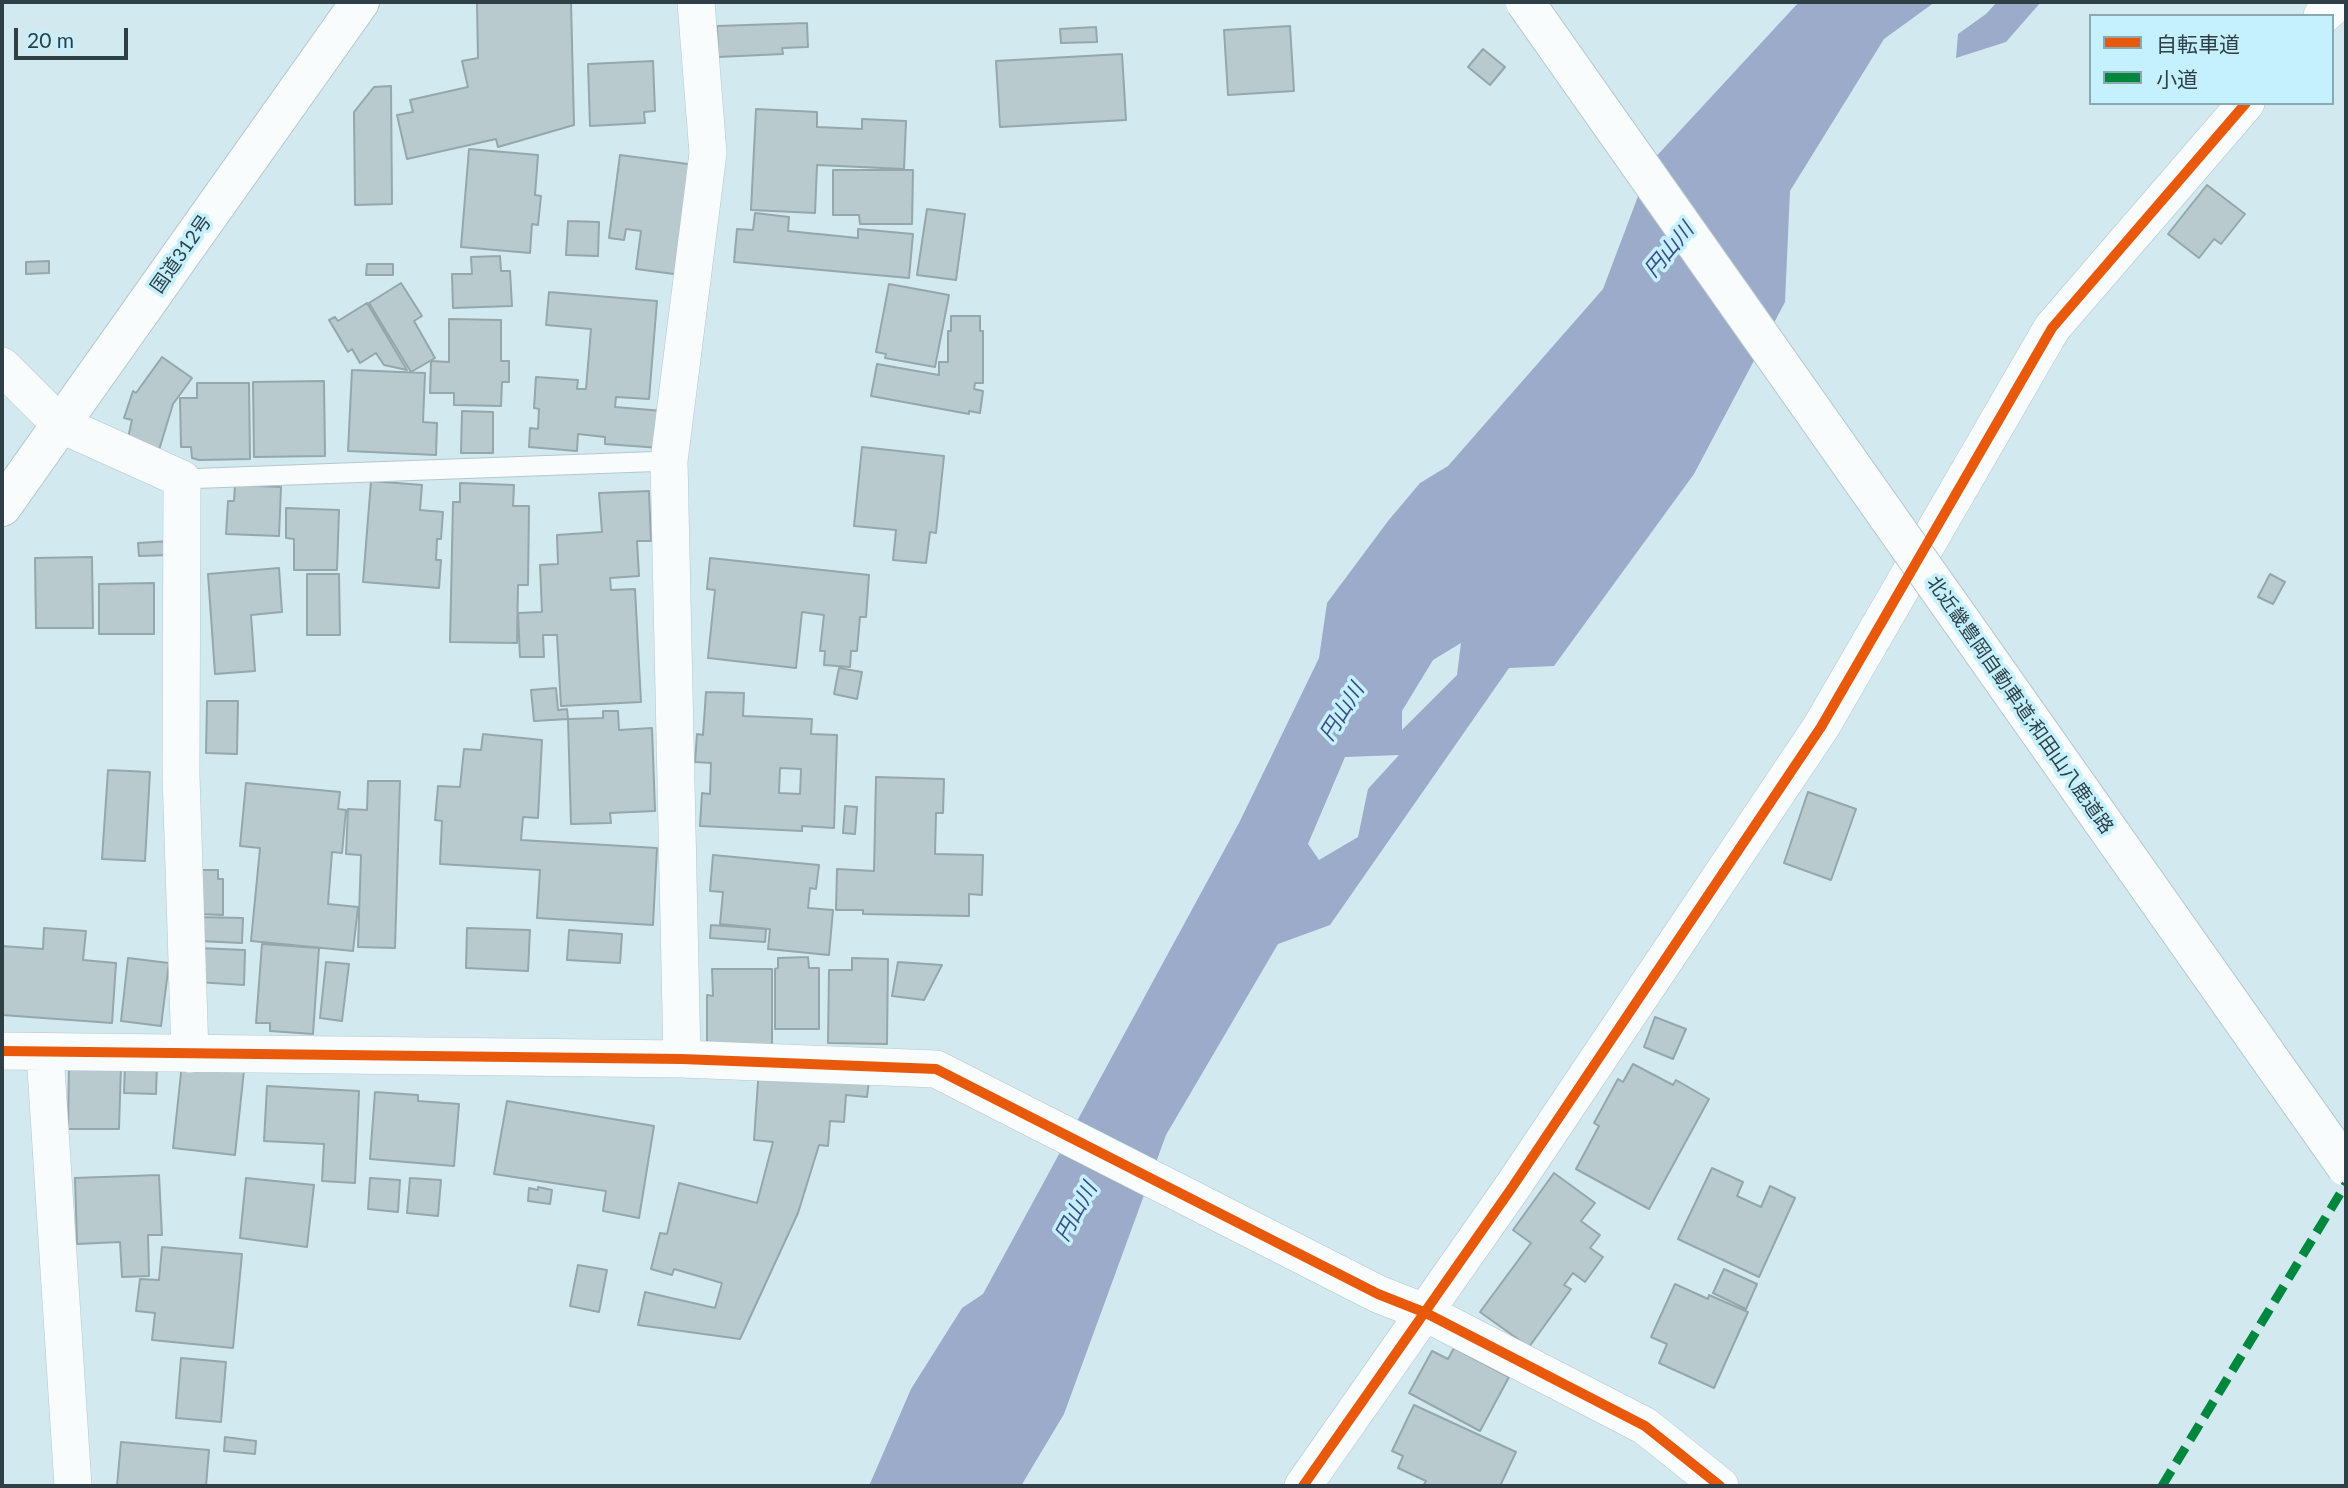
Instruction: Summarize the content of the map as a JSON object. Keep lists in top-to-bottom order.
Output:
{
  "streets": {
    "highway": ["国道312号", "北近畿豊岡自動車道;和田山八鹿道路"]
  },
  "water": ["円山川"],
  "legend": ["自転車道", "小道"],
  "scale_bar": "20 m"
}
